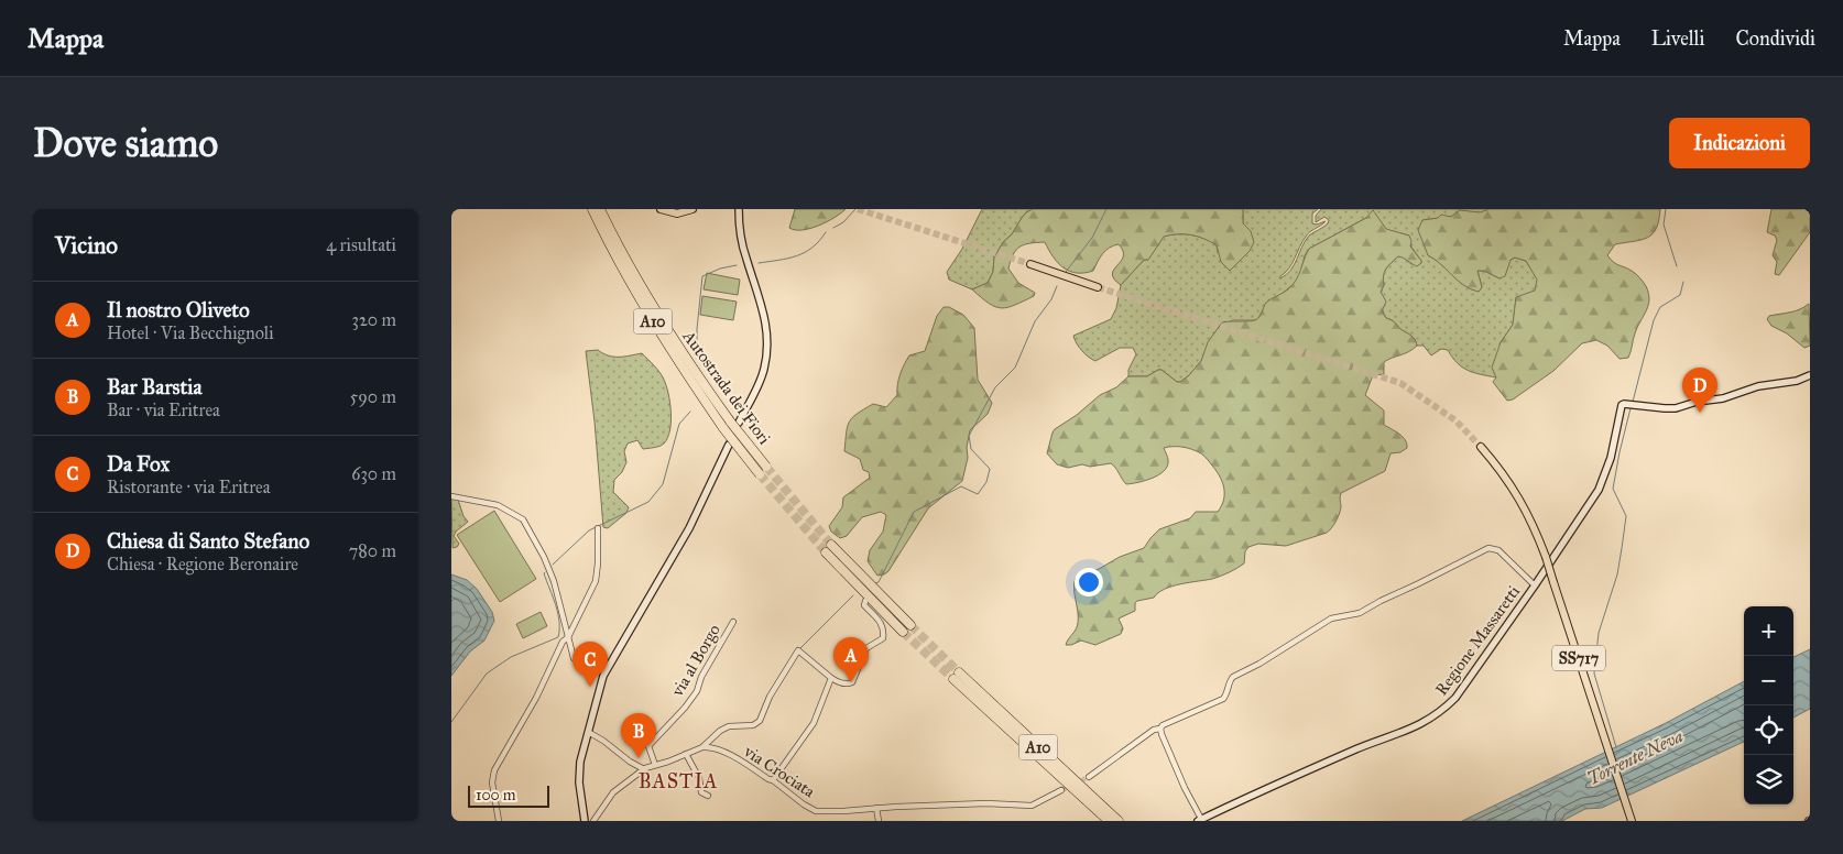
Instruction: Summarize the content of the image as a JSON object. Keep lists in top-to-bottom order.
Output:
{
  "streets": {
    "highway": ["A10", "Autostrada dei Fiori"],
    "main road": ["SS717"],
    "street": ["Regione Massaretti", "via al Borgo", "via Crociata"]
  },
  "districts": ["BASTIA"],
  "water": ["Torrente Neva"],
  "scale_bar": "100 m",
  "page": {
    "header": "Mappa",
    "nav": ["Mappa", "Livelli", "Condividi"],
    "buttons": "Indicazioni",
    "title": "Dove siamo",
    "heading": ["Vicino", "4 risultati"],
    "list": [
      {
        "mark": "A",
        "name": "Il nostro Oliveto",
        "note": "Hotel · Via Becchignoli",
        "value": "320 m"
      },
      {
        "mark": "B",
        "name": "Bar Barstia",
        "note": "Bar · via Eritrea",
        "value": "590 m"
      },
      {
        "mark": "C",
        "name": "Da Fox",
        "note": "Ristorante · via Eritrea",
        "value": "630 m"
      },
      {
        "mark": "D",
        "name": "Chiesa di Santo Stefano",
        "note": "Chiesa · Regione Beronaire",
        "value": "780 m"
      }
    ],
    "pins": [
      "D",
      "A",
      "C",
      "B"
    ],
    "map_buttons": ["+", "−"],
    "scale": "100 m"
  }
}
